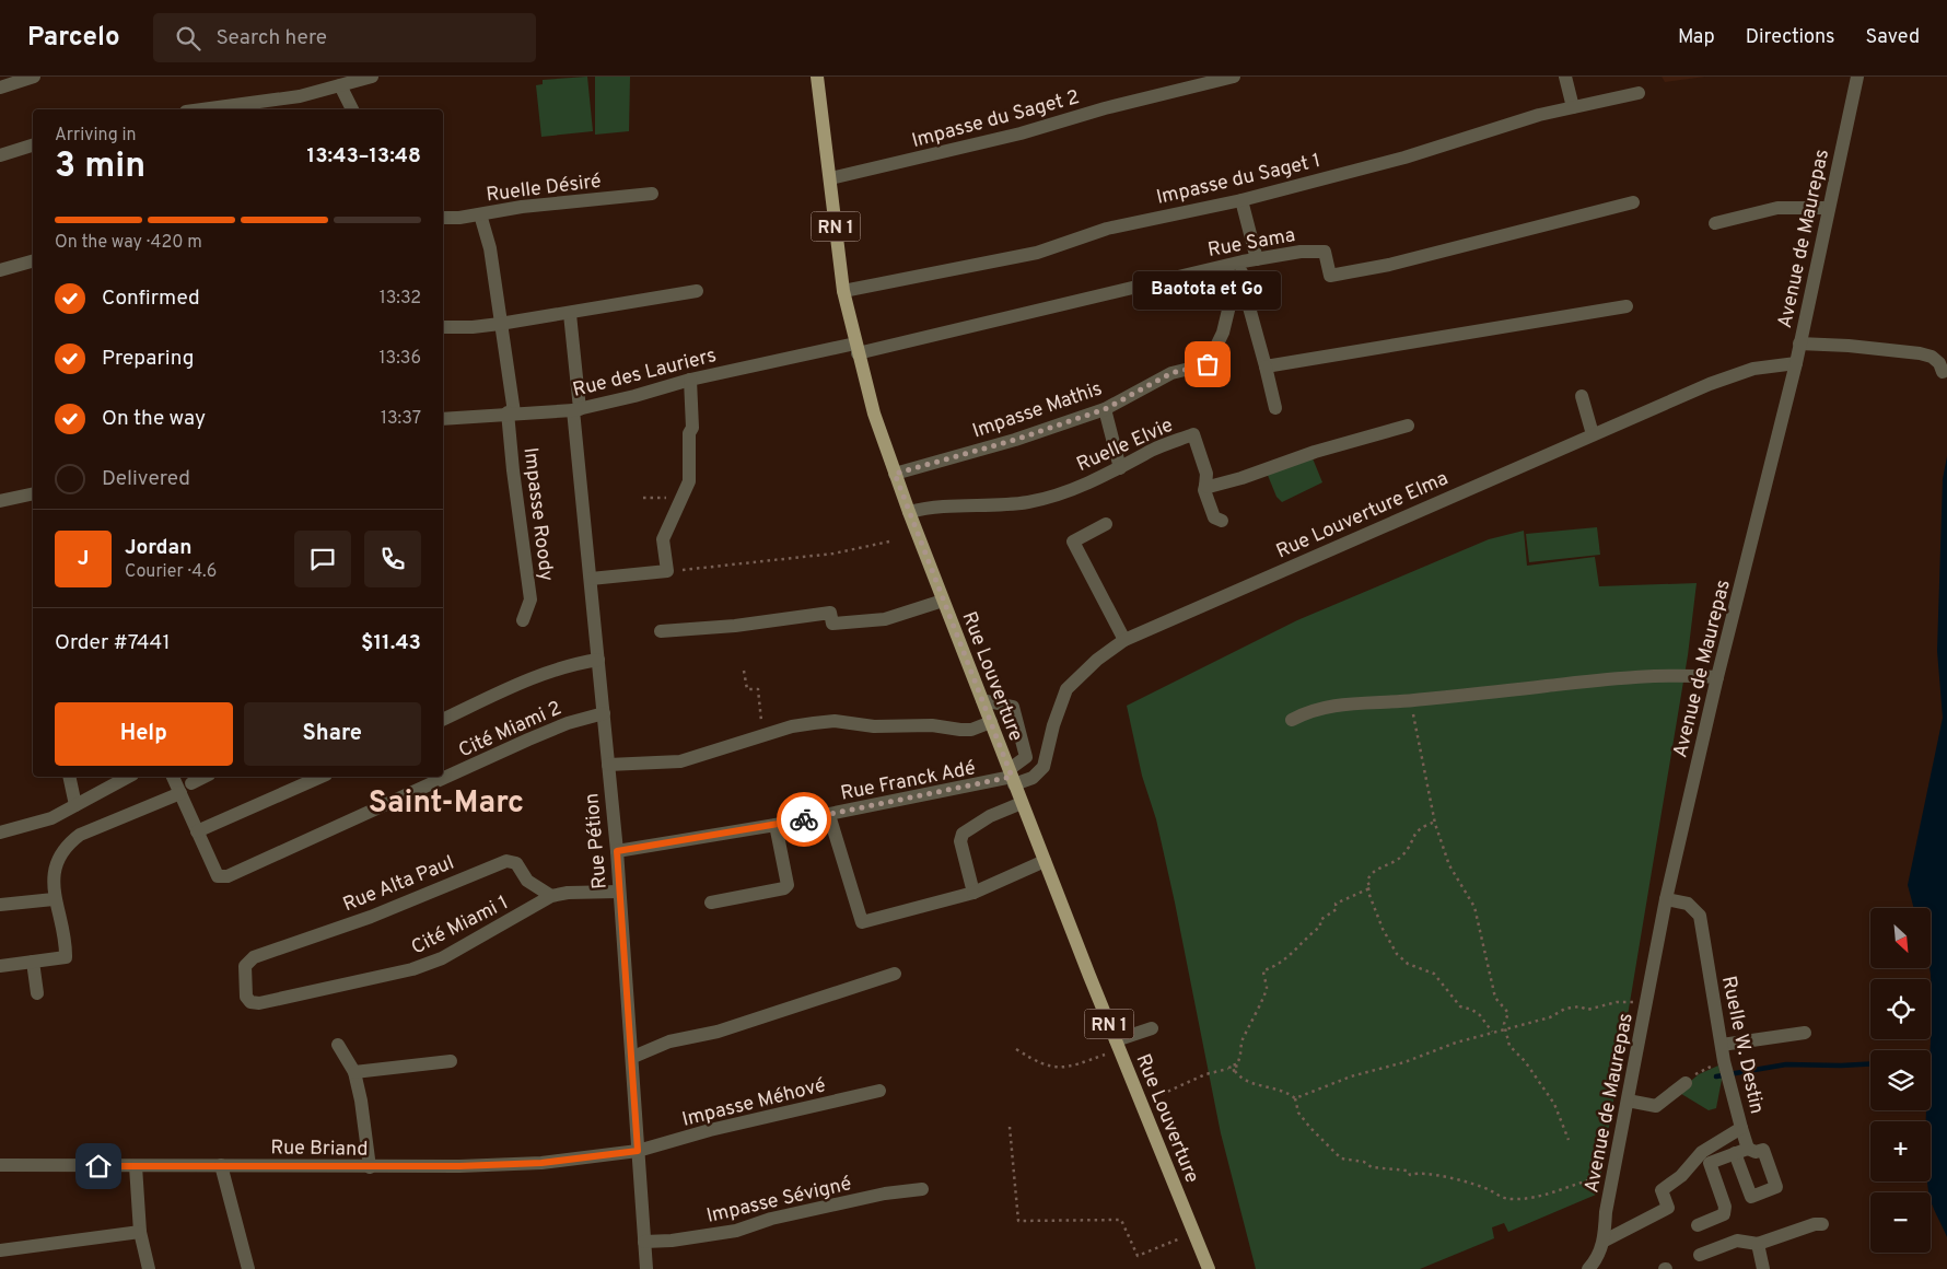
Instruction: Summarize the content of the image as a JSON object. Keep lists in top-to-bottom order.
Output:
{
  "streets": {
    "main road": ["RN 1", "Rue Louverture"],
    "street": [
      "Impasse du Saget 2",
      "Impasse du Saget 1",
      "Ruelle Désiré",
      "Avenue de Maurepas",
      "Rue Sama",
      "Rue des Lauriers",
      "Impasse Mathis",
      "Ruelle Elvie",
      "Impasse Roody",
      "Rue Louverture Elma",
      "Cité Miami 2",
      "Rue Franck Adé",
      "Rue Pétion",
      "Rue Alta Paul",
      "Cité Miami 1",
      "Ruelle W. Destin",
      "Impasse Méhové",
      "Rue Briand",
      "Impasse Sévigné"
    ]
  },
  "crossings": [
    ["Impasse du Saget 2", "Rue Louverture"],
    ["Impasse du Saget 1", "Rue Louverture"],
    ["Ruelle Désiré", "Impasse Roody"],
    ["Avenue de Maurepas", "Rue Louverture Elma"],
    ["Avenue de Maurepas", "Ruelle W. Destin"],
    ["Rue Sama", "Rue des Lauriers"],
    ["Rue Sama", "Impasse Mathis"],
    ["Rue Sama", "Rue Louverture"],
    ["Rue des Lauriers", "Impasse Roody"],
    ["Rue des Lauriers", "Rue Louverture"],
    ["Rue des Lauriers", "Rue Pétion"],
    ["Impasse Mathis", "Rue Louverture"],
    ["Ruelle Elvie", "Rue Louverture"],
    ["Rue Louverture Elma", "Rue Louverture"],
    ["Rue Louverture Elma", "Rue Franck Adé"],
    ["Rue Louverture", "Rue Franck Adé"],
    ["Cité Miami 2", "Rue Pétion"],
    ["Rue Franck Adé", "Rue Pétion"],
    ["Rue Pétion", "Cité Miami 1"],
    ["Rue Pétion", "Impasse Méhové"],
    ["Rue Pétion", "Rue Briand"],
    ["Rue Pétion", "Impasse Sévigné"],
    ["Rue Alta Paul", "Cité Miami 1"],
    ["Impasse Méhové", "Rue Briand"]
  ],
  "districts": ["Saint-Marc"],
  "places": ["Baotota et Go"],
  "north": "bottom right",
  "page": {
    "header": "Parcelo",
    "search": "Search here",
    "nav": ["Map", "Directions", "Saved"],
    "heading": ["3 min", "Arriving in", "13:43–13:48"],
    "panel": [
      "Jordan",
      "Courier · 4.6",
      "Order #7441",
      "$11.43"
    ],
    "bar": "On the way · 420 m",
    "list": [
      ["Confirmed", "13:32"],
      ["Preparing", "13:36"],
      ["On the way", "13:37"],
      "Delivered"
    ],
    "bubble": "Baotota et Go",
    "round": "J",
    "buttons": ["Help", "Share"],
    "map_buttons": ["+", "−"]
  }
}
